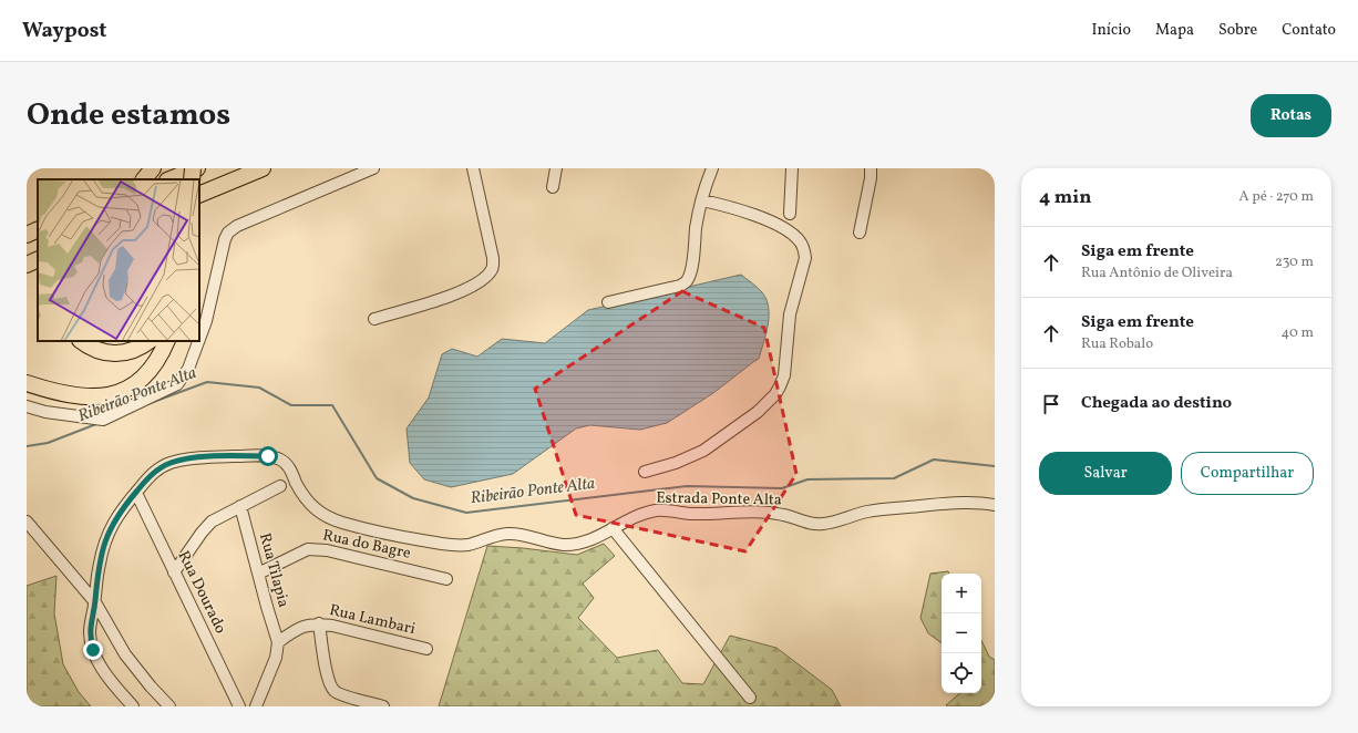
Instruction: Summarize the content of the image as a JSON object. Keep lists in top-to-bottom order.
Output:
{
  "streets": {
    "street": [
      "Estrada Ponte Alta",
      "Rua do Bagre",
      "Rua Tilapia",
      "Rua Dourado",
      "Rua Lambari"
    ]
  },
  "crossings": [
    ["Estrada Ponte Alta", "Rua Dourado"],
    ["Rua do Bagre", "Rua Tilapia"],
    ["Rua Tilapia", "Rua Lambari"]
  ],
  "water": ["Ribeirão Ponte Alta"],
  "page": {
    "header": "Waypost",
    "nav": [
      "Início",
      "Mapa",
      "Sobre",
      "Contato"
    ],
    "title": "Onde estamos",
    "buttons": [
      "Rotas",
      ["Salvar", "Compartilhar"]
    ],
    "heading": ["4 min", "A pé · 270 m"],
    "list": [
      ["Siga em frente", "Rua Antônio de Oliveira", "230 m"],
      ["Siga em frente", "Rua Robalo", "40 m"],
      "Chegada ao destino"
    ],
    "map_buttons": ["+", "−"]
  }
}
